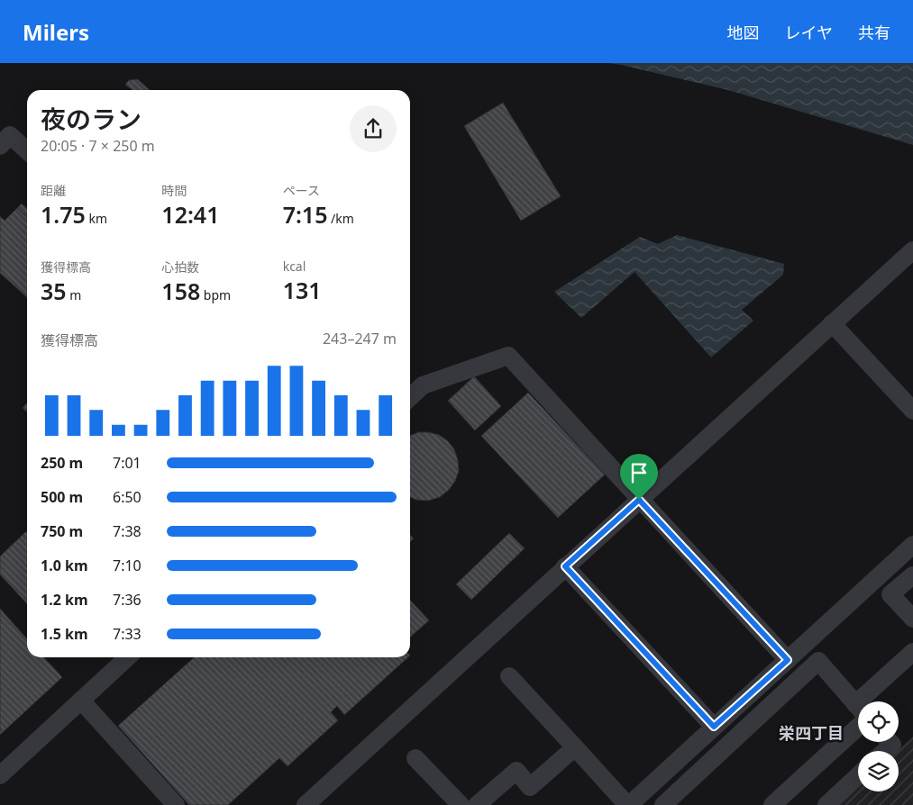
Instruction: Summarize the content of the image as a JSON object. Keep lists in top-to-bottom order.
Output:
{
  "districts": ["栄四丁目"],
  "page": {
    "header": "Milers",
    "nav": ["地図", "レイヤ", "共有"],
    "heading": ["夜のラン", "20:05 · 7 × 250 m"],
    "stats": [
      ["距離", "1.75 km"],
      ["時間", "12:41"],
      ["ペース", "7:15 /km"],
      ["獲得標高", "35 m"],
      ["心拍数", "158 bpm"],
      ["kcal", "131"]
    ],
    "chart": ["獲得標高", "243–247 m"],
    "list": [
      {
        "name": "250 m",
        "note": "7:01"
      },
      {
        "name": "500 m",
        "note": "6:50"
      },
      {
        "name": "750 m",
        "note": "7:38"
      },
      {
        "name": "1.0 km",
        "note": "7:10"
      },
      {
        "name": "1.2 km",
        "note": "7:36"
      },
      {
        "name": "1.5 km",
        "note": "7:33"
      }
    ]
  }
}
